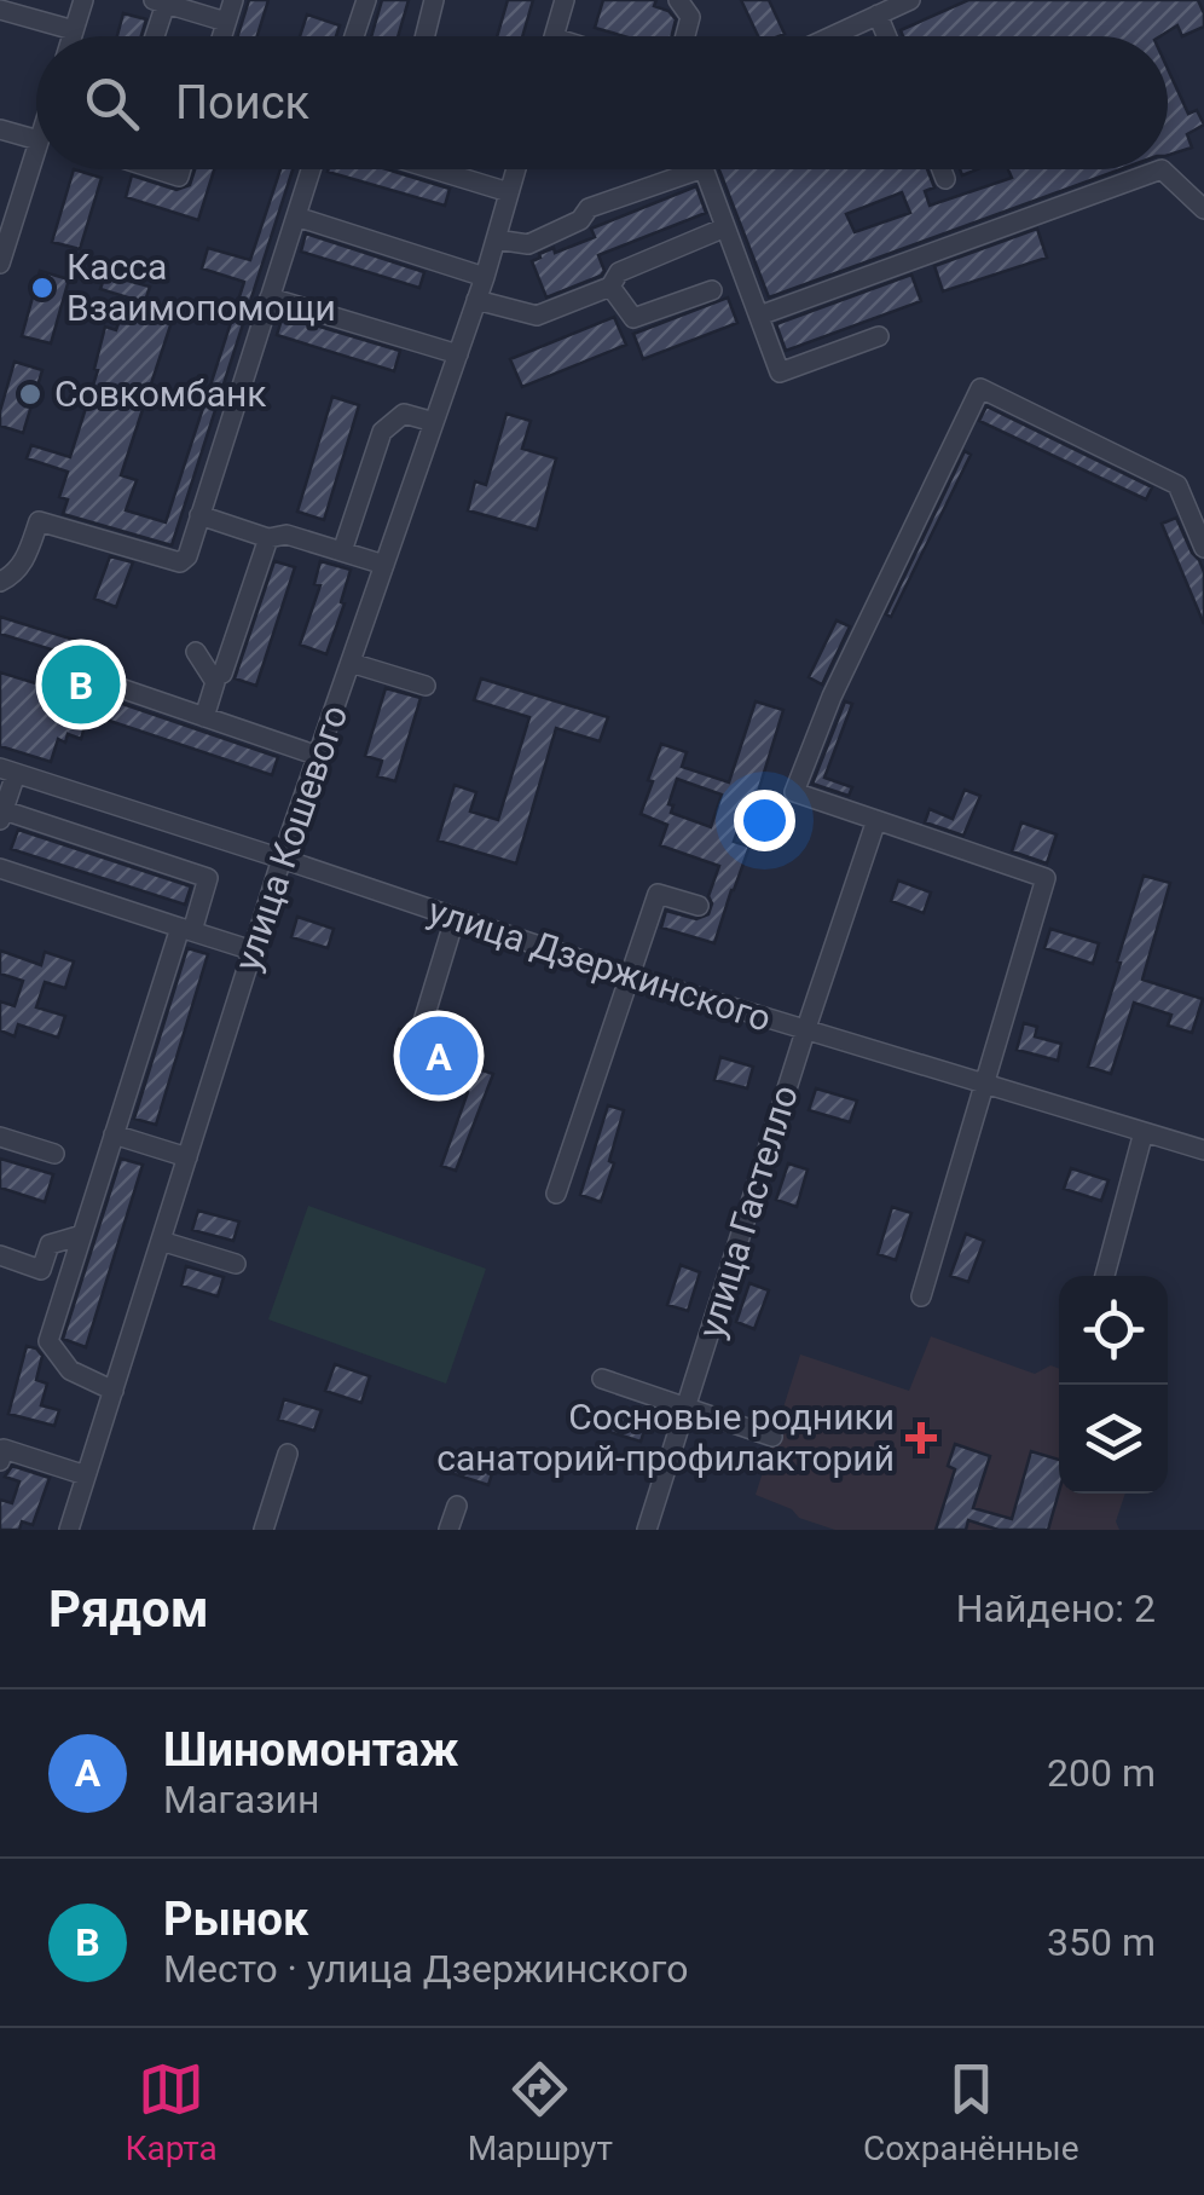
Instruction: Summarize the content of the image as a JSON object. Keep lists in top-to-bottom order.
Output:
{
  "streets": {
    "street": ["улица Кошевого", "улица Дзержинского", "улица Гастелло"]
  },
  "crossings": [
    ["улица Кошевого", "улица Дзержинского"],
    ["улица Дзержинского", "улица Гастелло"]
  ],
  "places": {
    "other": ["Касса Взаимопомощи", "Совкомбанк"],
    "health": ["Сосновые родники санаторий-профилакторий"]
  },
  "page": {
    "search": "Поиск",
    "pins": ["B", "A"],
    "heading": ["Рядом", "Найдено: 2"],
    "list": [
      {
        "mark": "A",
        "name": "Шиномонтаж",
        "note": "Магазин",
        "value": "200 m"
      },
      {
        "mark": "B",
        "name": "Рынок",
        "note": "Место · улица Дзержинского",
        "value": "350 m"
      }
    ],
    "nav": ["Карта", "Маршрут", "Сохранённые"]
  }
}
